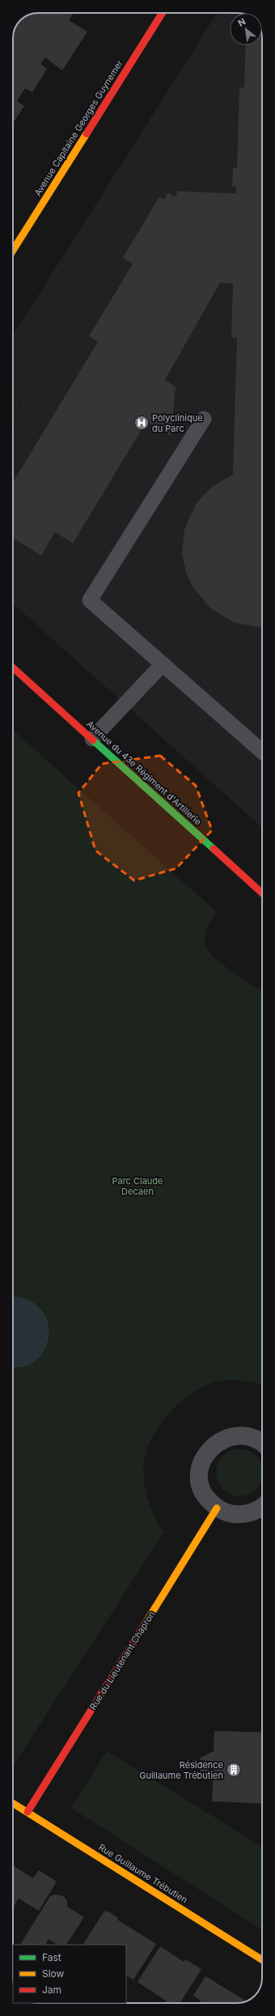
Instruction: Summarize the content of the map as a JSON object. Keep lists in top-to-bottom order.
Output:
{
  "streets": {
    "street": [
      "Avenue Capitaine Georges Guynemer",
      "Avenue du 43e Régiment d'Artillerie",
      "Rue du Lieutenant Chapron",
      "Rue Guillaume Trébutien"
    ]
  },
  "crossings": [
    ["Rue du Lieutenant Chapron", "Rue Guillaume Trébutien"]
  ],
  "parks": ["Parc Claude Decaen"],
  "places": {
    "hospital": ["Polyclinique du Parc"],
    "building": ["Résidence Guillaume Trébutien"]
  },
  "legend": ["Fast", "Slow", "Jam"],
  "north": "top left"
}
